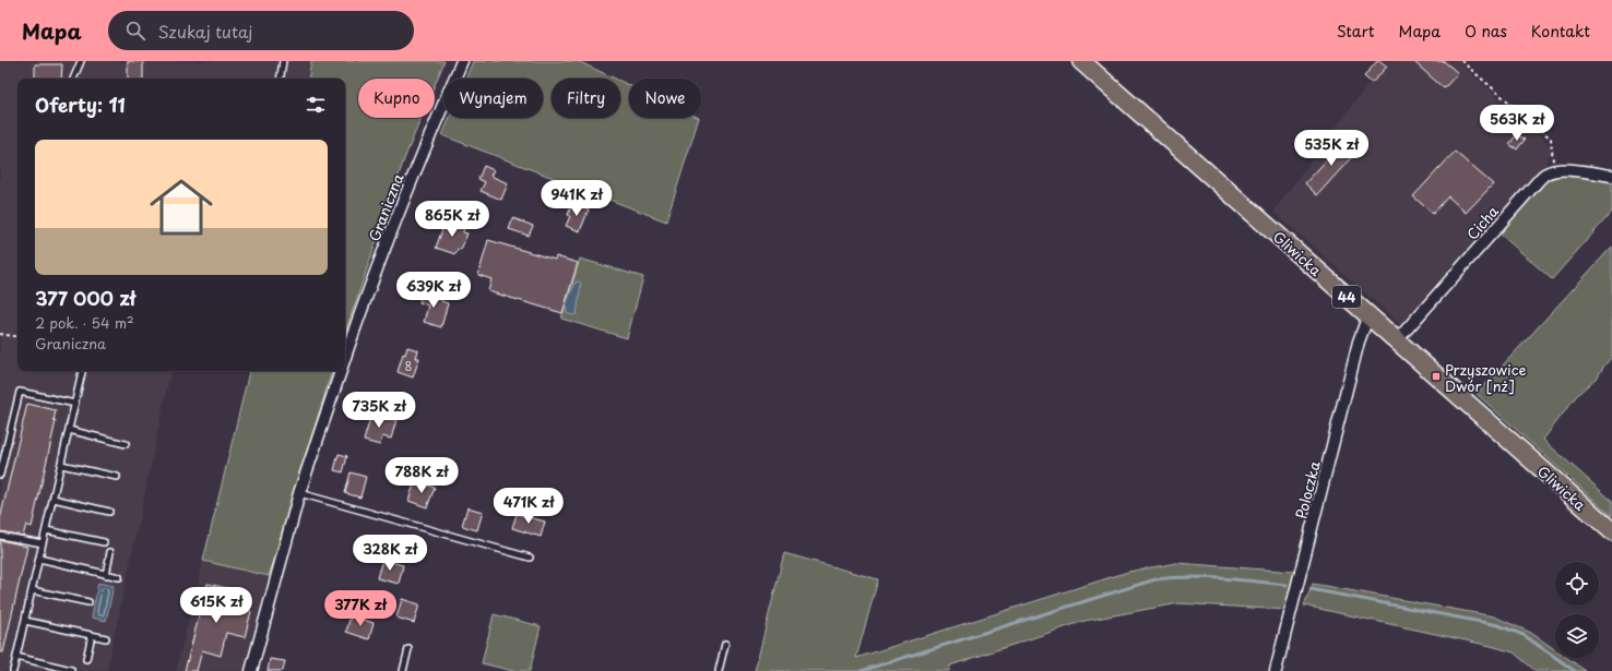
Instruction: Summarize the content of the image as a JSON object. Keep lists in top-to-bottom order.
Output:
{
  "streets": {
    "main road": ["Gliwicka", "44"],
    "street": ["Graniczna", "Cicha", "Poloczka"]
  },
  "crossings": [
    ["Cicha", "Gliwicka"],
    ["Gliwicka", "Poloczka"]
  ],
  "places": {
    "transit": ["Przyszowice Dwór [nż]"]
  },
  "house_numbers": ["8"],
  "page": {
    "header": "Mapa",
    "search": "Szukaj tutaj",
    "nav": [
      "Start",
      "Mapa",
      "O nas",
      "Kontakt"
    ],
    "chip": [
      "Kupno",
      "Wynajem",
      "Filtry",
      "Nowe"
    ],
    "heading": "Oferty: 11",
    "price": [
      "563K zł",
      "535K zł",
      "941K zł",
      "865K zł",
      "639K zł",
      "735K zł",
      "788K zł",
      "471K zł",
      "328K zł",
      "615K zł",
      "377K zł"
    ],
    "list": [
      {
        "name": "377 000 zł",
        "note": "2 pok. · 54 m² · Graniczna"
      }
    ]
  }
}
